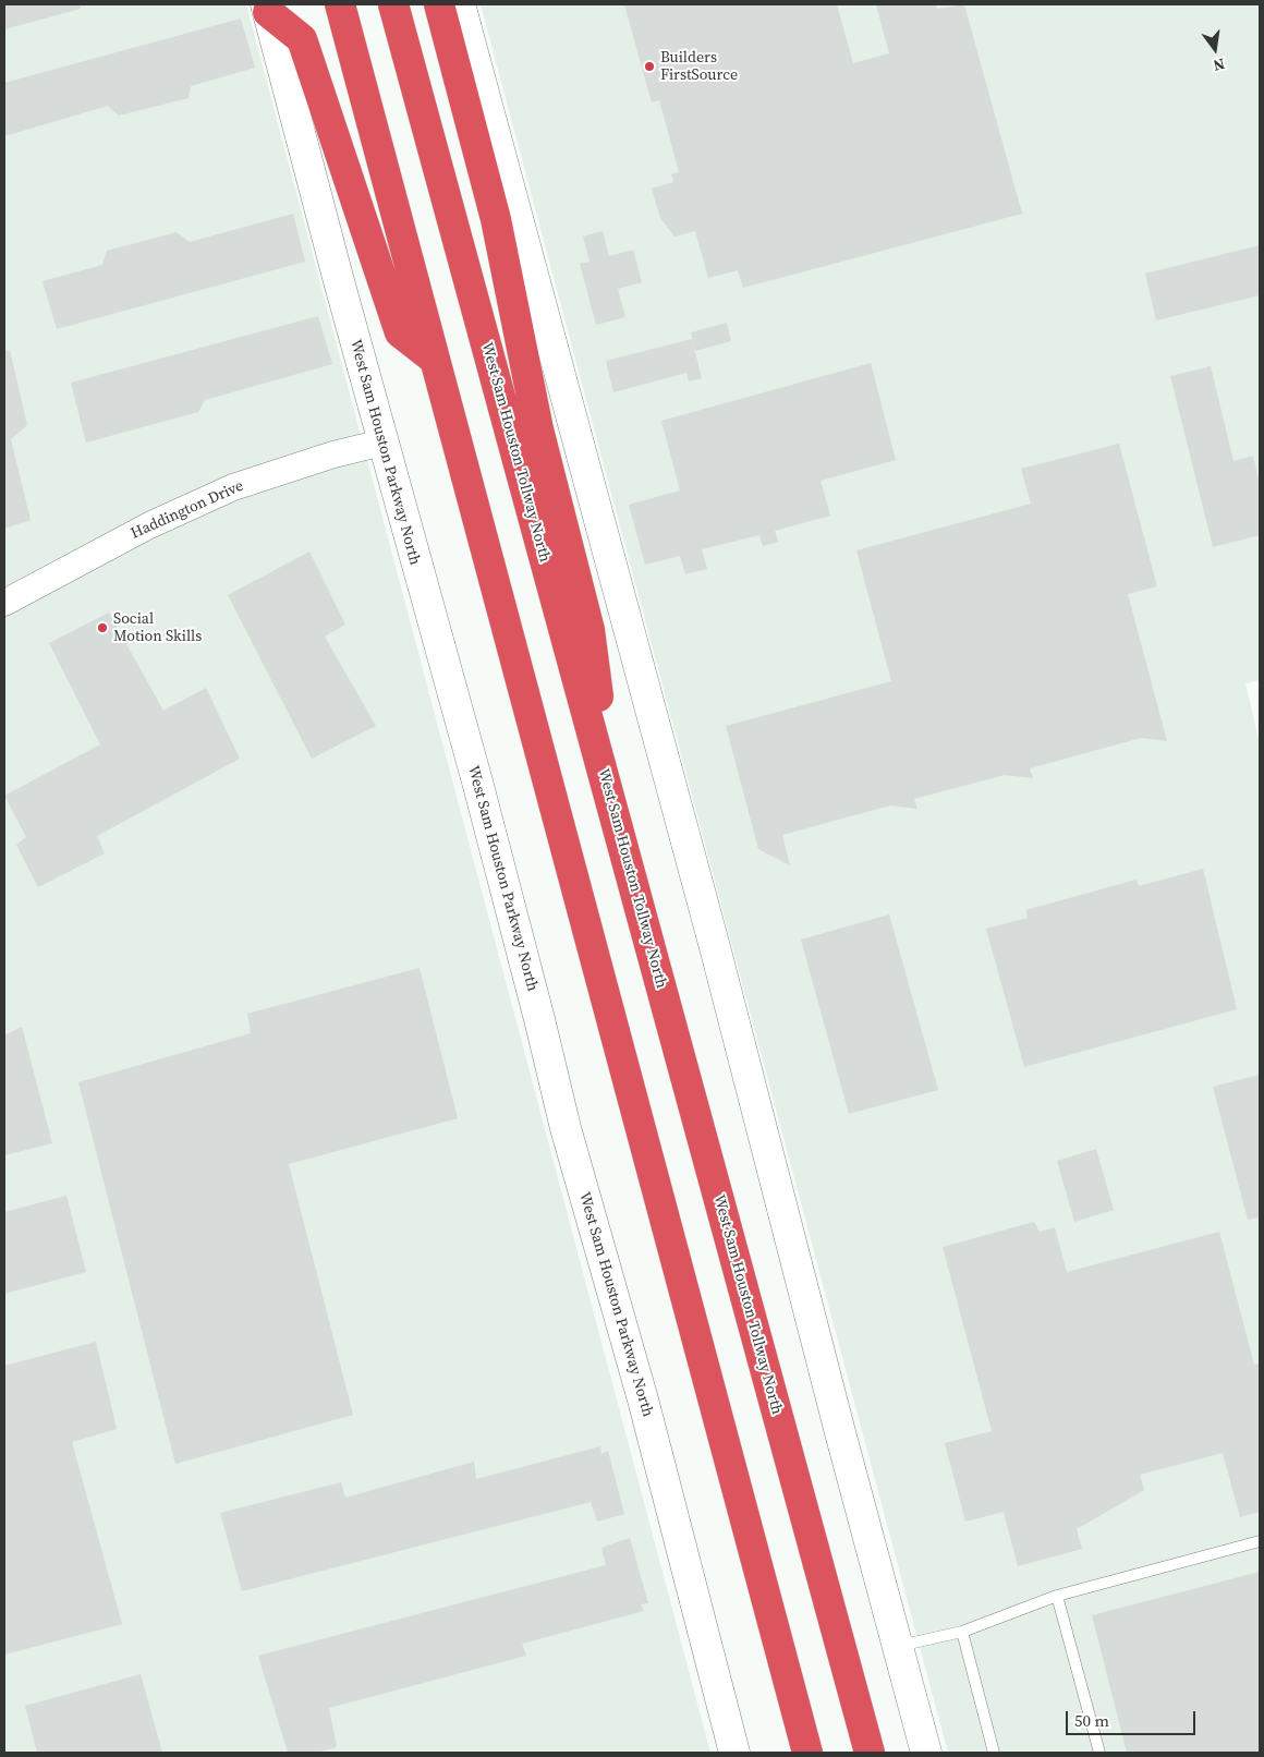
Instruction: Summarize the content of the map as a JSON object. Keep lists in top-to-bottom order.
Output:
{
  "streets": {
    "highway": ["West Sam Houston Tollway North"],
    "main road": ["West Sam Houston Parkway North"],
    "street": ["Haddington Drive"]
  },
  "crossings": [
    ["West Sam Houston Parkway North", "Haddington Drive"]
  ],
  "places": ["Builders FirstSource", "Social Motion Skills"],
  "scale_bar": "50 m",
  "north": "bottom"
}
